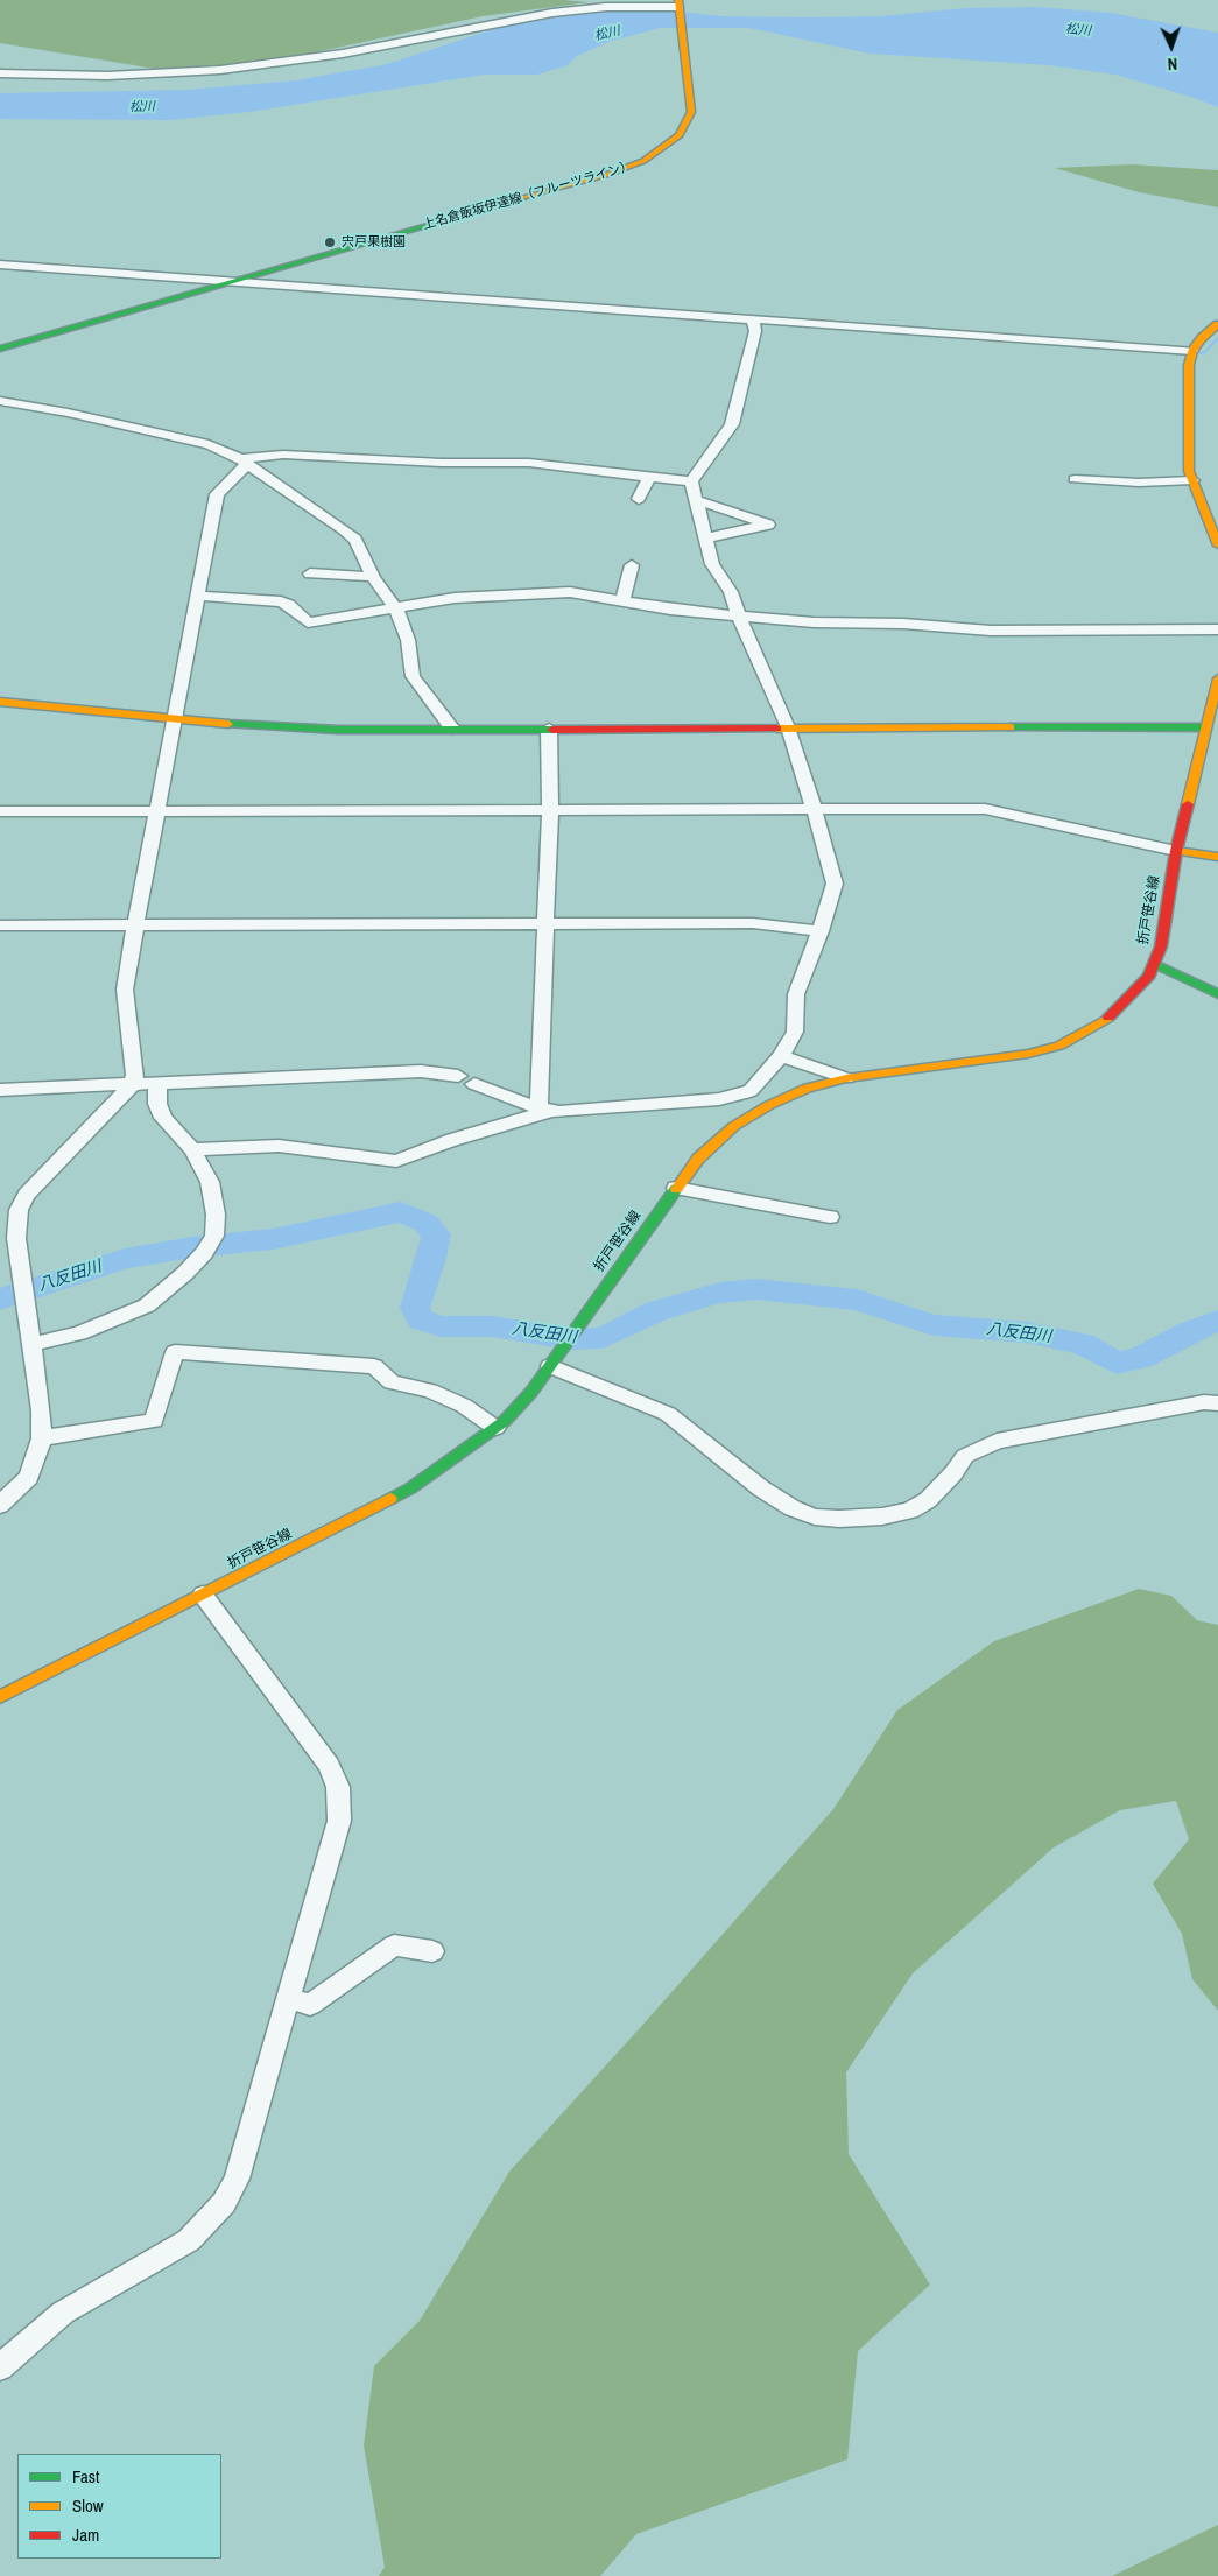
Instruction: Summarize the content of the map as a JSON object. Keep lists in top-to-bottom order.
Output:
{
  "streets": {
    "main road": ["上名倉飯坂伊達線（フルーツライン）", "折戸笹谷線"]
  },
  "water": ["松川", "八反田川"],
  "places": ["宍戸果樹園"],
  "legend": ["Fast", "Slow", "Jam"],
  "north": "bottom"
}
